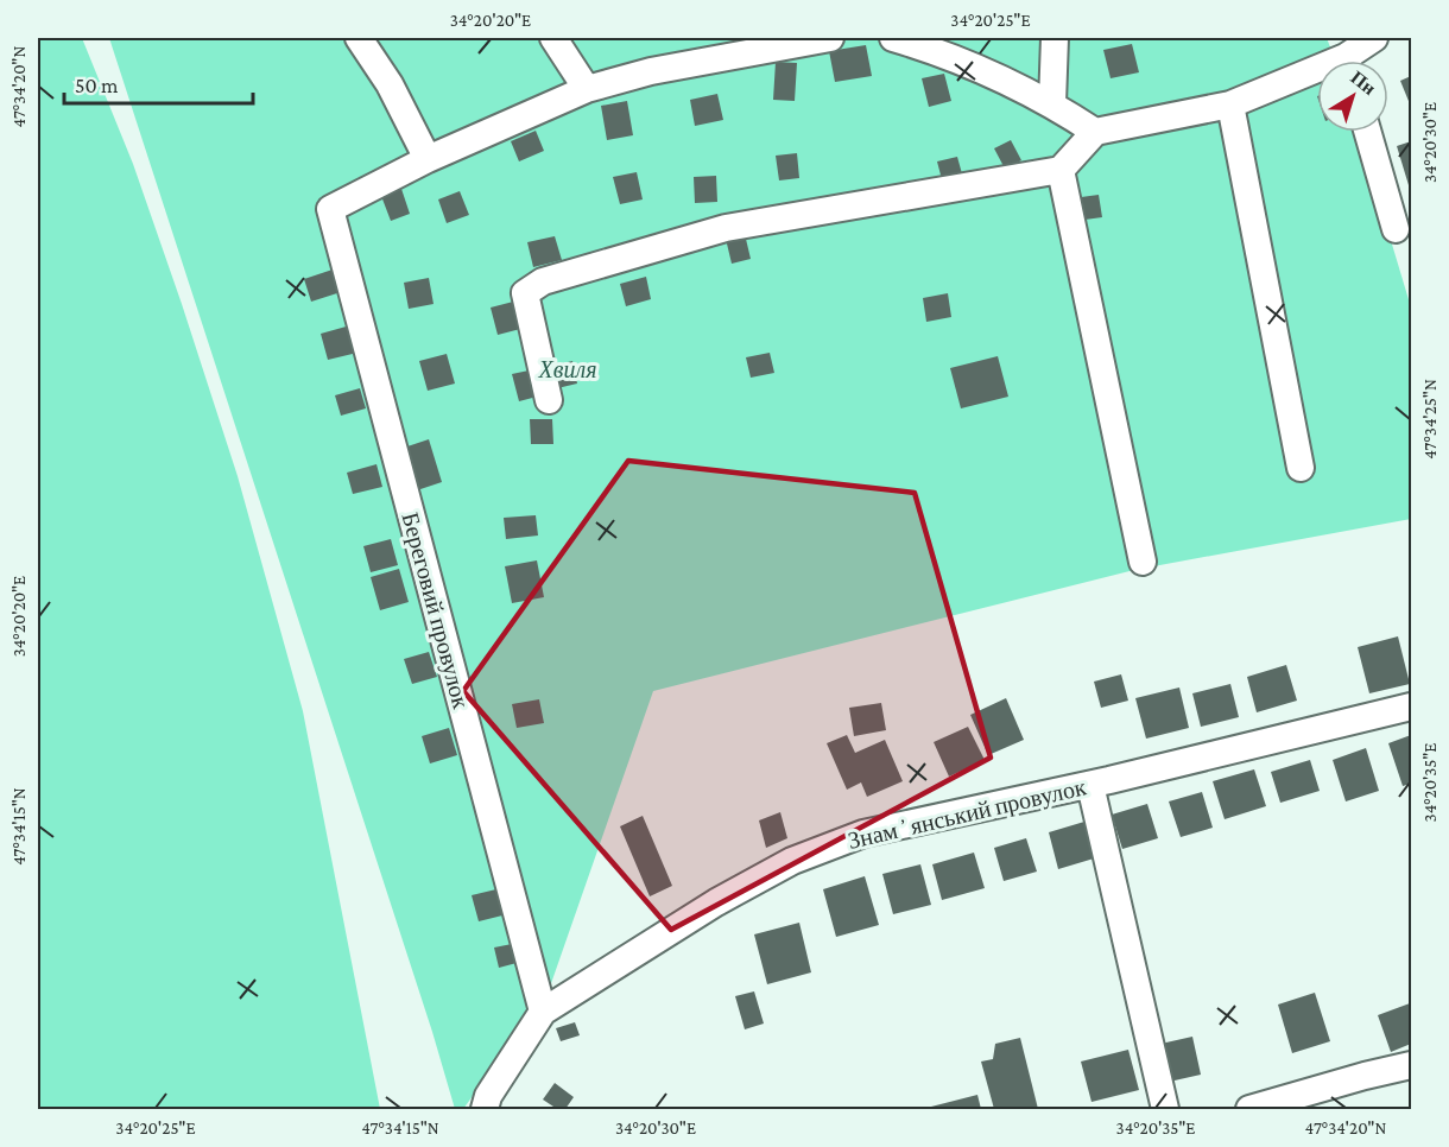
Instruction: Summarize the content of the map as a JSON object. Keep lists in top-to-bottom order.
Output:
{
  "streets": {
    "street": ["Береговий провулок", "Знамʼянський провулок"]
  },
  "crossings": [
    ["Береговий провулок", "Знамʼянський провулок"]
  ],
  "parks": ["Хвиля"],
  "scale_bar": "50 m",
  "north": "top right",
  "coordinates": [
    "34°20'20\"E",
    "34°20'25\"E",
    "47°34'20\"N",
    "34°20'30\"E",
    "47°34'25\"N",
    "34°20'35\"E",
    "47°34'15\"N"
  ]
}
